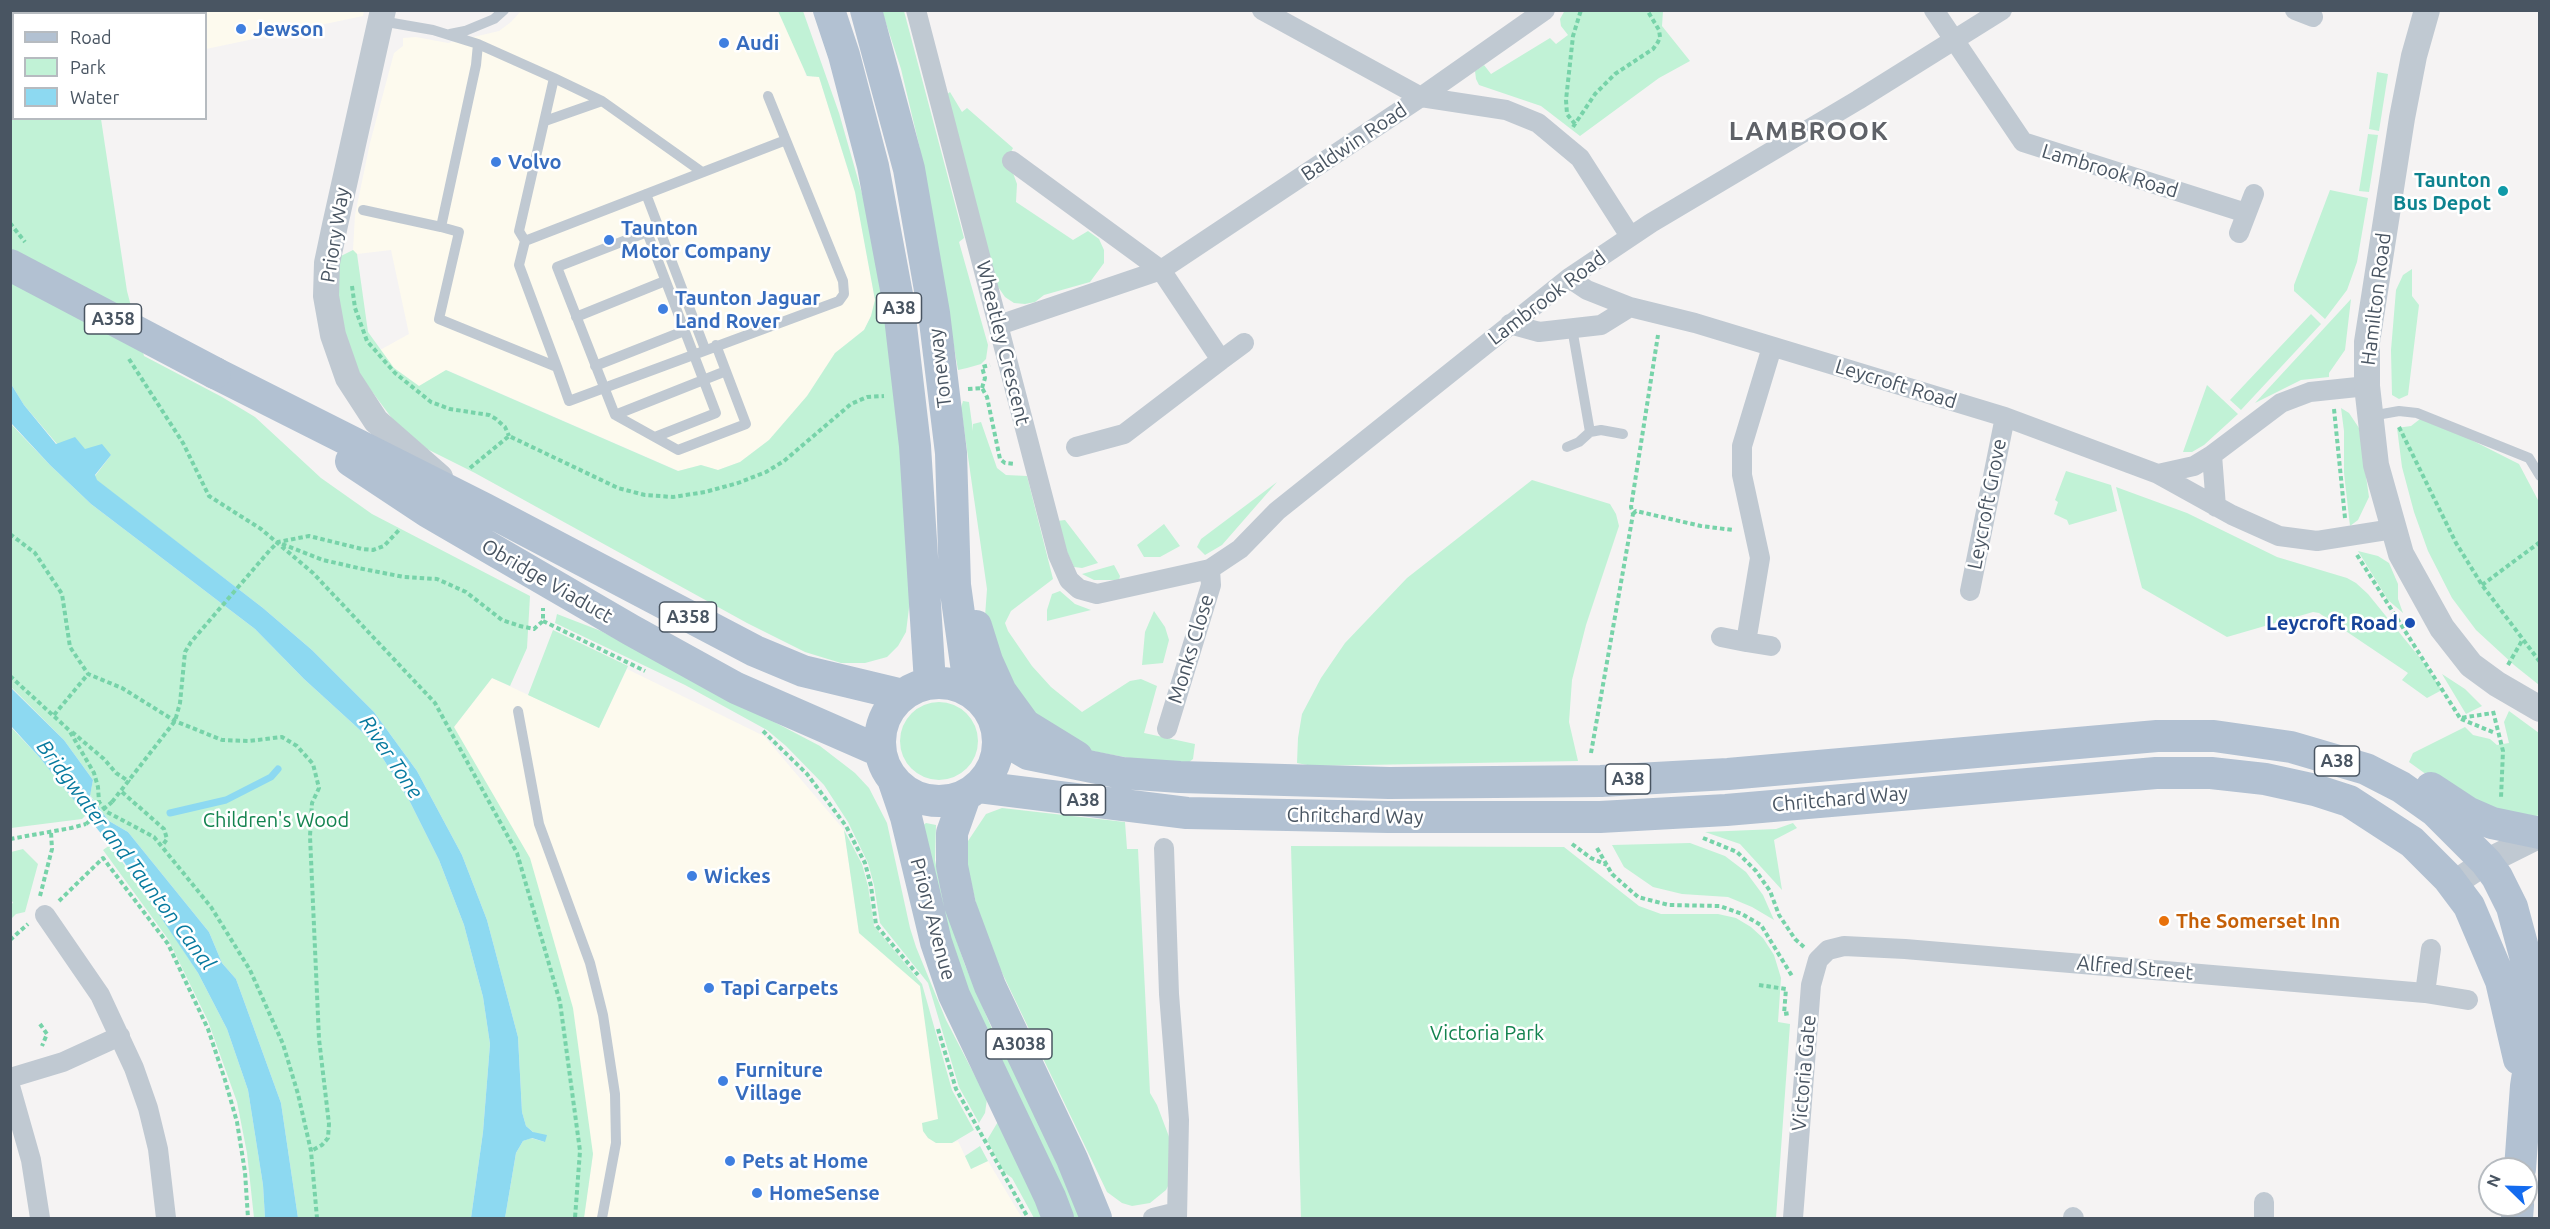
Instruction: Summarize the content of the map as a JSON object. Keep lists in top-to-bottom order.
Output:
{
  "streets": {
    "main road": [
      "A38",
      "A358",
      "Toneway",
      "Obridge Viaduct",
      "Chritchard Way",
      "Priory Avenue",
      "A3038"
    ],
    "street": [
      "Baldwin Road",
      "Lambrook Road",
      "Priory Way",
      "Hamilton Road",
      "Wheatley Crescent",
      "Leycroft Road",
      "Leycroft Grove",
      "Monks Close",
      "Alfred Street",
      "Victoria Gate"
    ]
  },
  "crossings": [
    ["Baldwin Road", "Wheatley Crescent"],
    ["Lambrook Road", "Wheatley Crescent"],
    ["Lambrook Road", "Leycroft Road"],
    ["Lambrook Road", "Monks Close"],
    ["Priory Way", "Obridge Viaduct"],
    ["Hamilton Road", "Leycroft Road"],
    ["A38", "Toneway"],
    ["A38", "Obridge Viaduct"],
    ["A38", "Chritchard Way"],
    ["A38", "Priory Avenue"],
    ["Toneway", "Obridge Viaduct"],
    ["Toneway", "Chritchard Way"],
    ["Toneway", "Priory Avenue"],
    ["Leycroft Road", "Leycroft Grove"],
    ["Obridge Viaduct", "Chritchard Way"],
    ["Obridge Viaduct", "Priory Avenue"],
    ["Chritchard Way", "Priory Avenue"],
    ["Alfred Street", "Victoria Gate"]
  ],
  "districts": ["LAMBROOK"],
  "water": ["River Tone", "Bridgwater and Taunton Canal"],
  "parks": ["Children's Wood", "Victoria Park"],
  "places": [
    "Jewson",
    "Audi",
    "Volvo",
    "Taunton Bus Depot",
    "Taunton Motor Company",
    "Taunton Jaguar Land Rover",
    "Leycroft Road",
    "Wickes",
    "The Somerset Inn",
    "Tapi Carpets",
    "Furniture Village",
    "Pets at Home",
    "HomeSense"
  ],
  "legend": ["Road", "Park", "Water"],
  "north": "top left"
}
